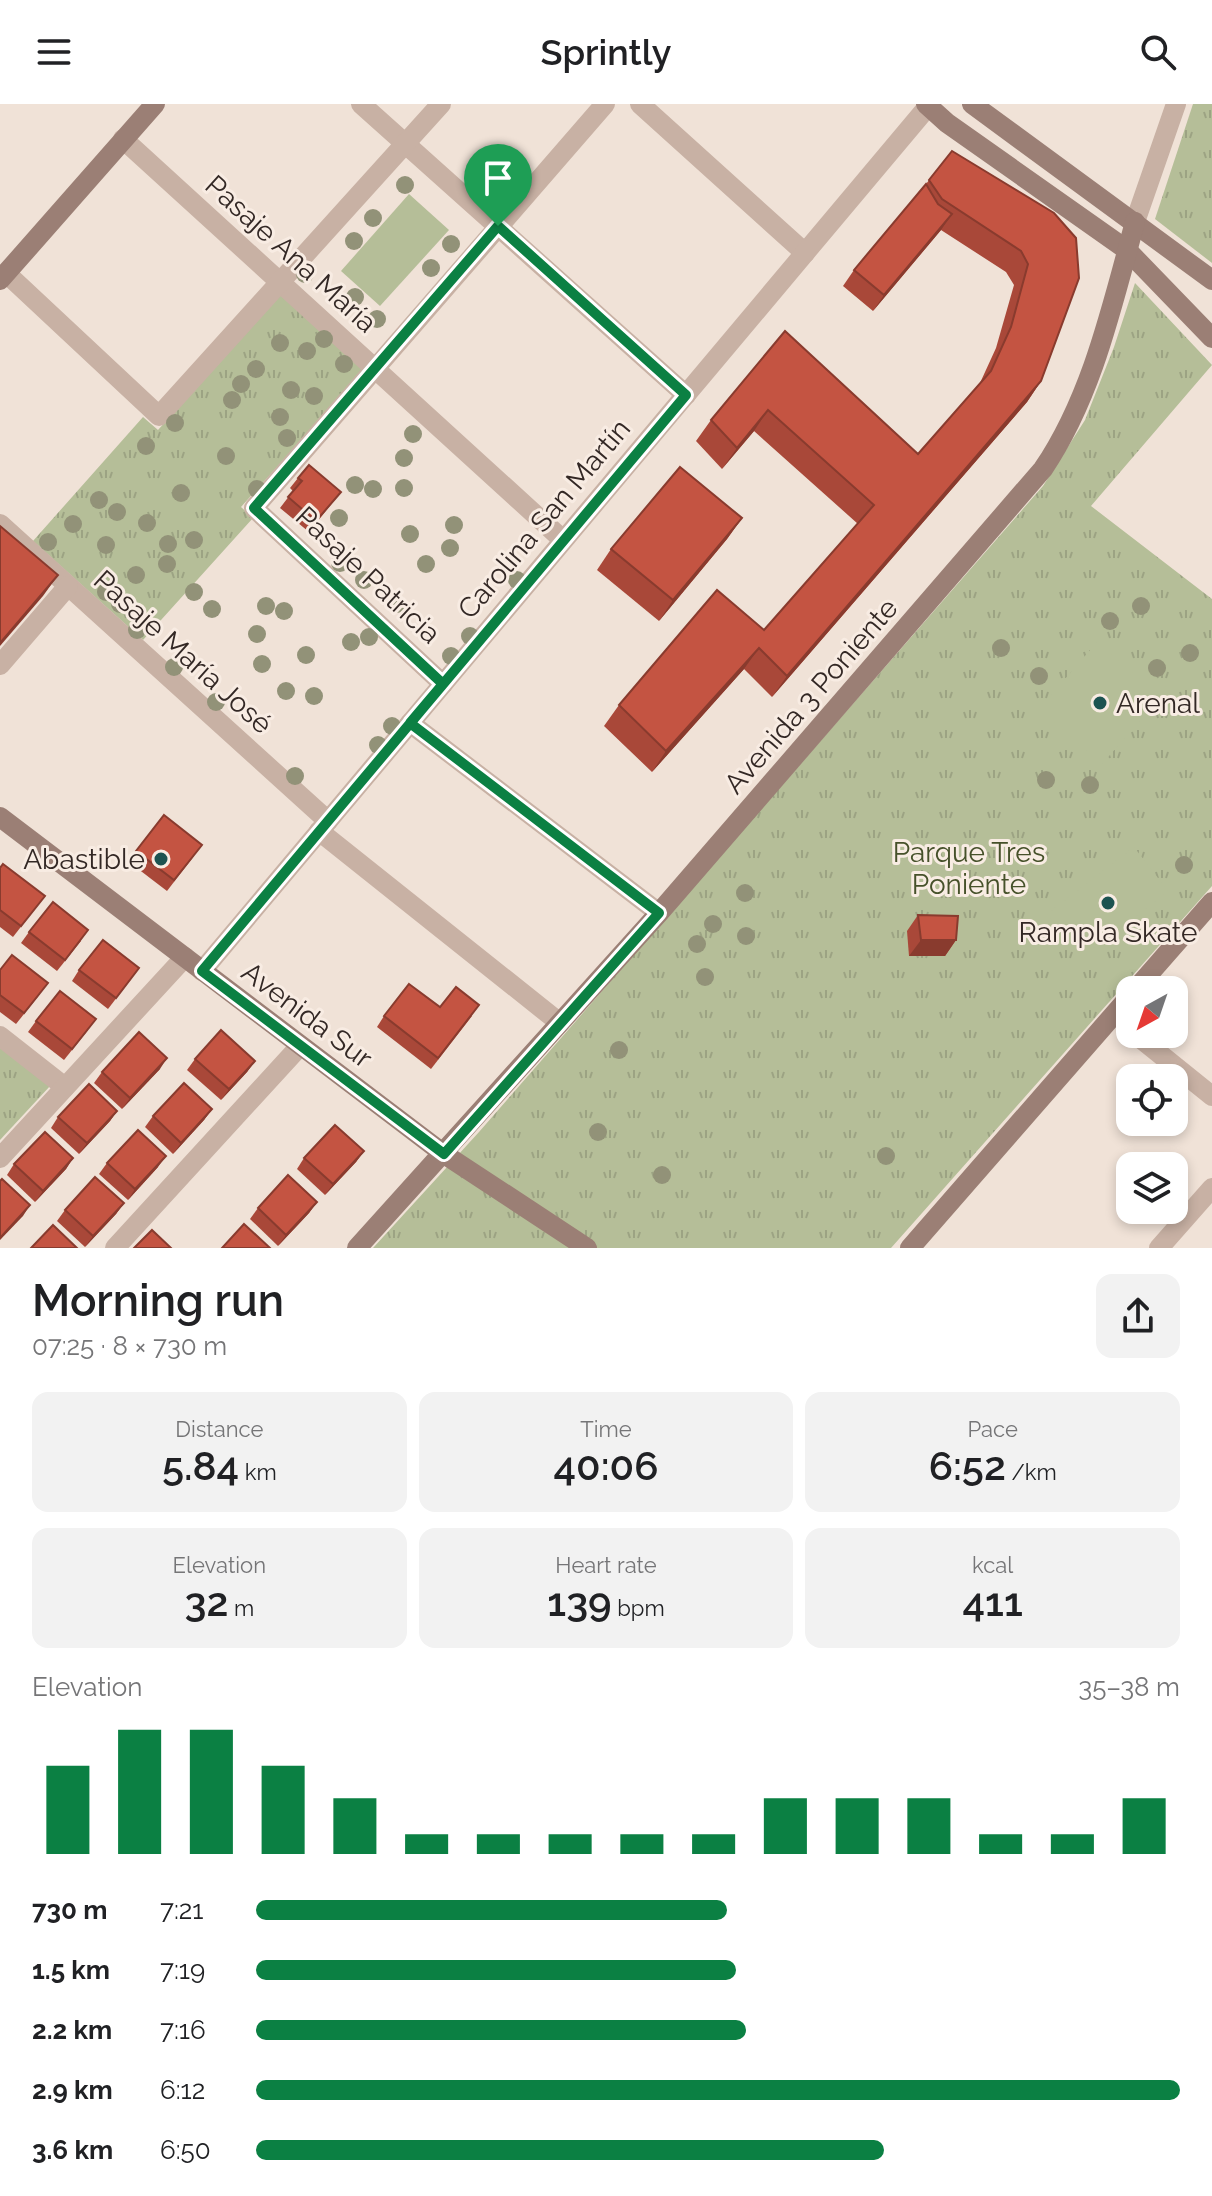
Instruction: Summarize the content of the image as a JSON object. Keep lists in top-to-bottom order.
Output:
{
  "streets": {
    "street": [
      "Pasaje Ana María",
      "Carolina San Martín",
      "Pasaje Patricia",
      "Pasaje María José",
      "Avenida 3 Poniente",
      "Avenida Sur"
    ]
  },
  "crossings": [
    ["Pasaje Ana María", "Carolina San Martín"],
    ["Pasaje Ana María", "Pasaje Patricia"],
    ["Carolina San Martín", "Pasaje Patricia"],
    ["Carolina San Martín", "Pasaje María José"],
    ["Carolina San Martín", "Avenida Sur"],
    ["Pasaje María José", "Avenida 3 Poniente"],
    ["Avenida 3 Poniente", "Avenida Sur"]
  ],
  "parks": ["Parque Tres Poniente"],
  "places": ["Arenal", "Abastible", "Rampla Skate"],
  "north": "bottom left",
  "page": {
    "header": "Sprintly",
    "heading": ["Morning run", "07:25 · 8 × 730 m"],
    "stats": [
      ["Distance", "5.84 km"],
      ["Time", "40:06"],
      ["Pace", "6:52 /km"],
      ["Elevation", "32 m"],
      ["Heart rate", "139 bpm"],
      ["kcal", "411"]
    ],
    "chart": ["Elevation", "35–38 m"],
    "list": [
      {
        "name": "730 m",
        "note": "7:21"
      },
      {
        "name": "1.5 km",
        "note": "7:19"
      },
      {
        "name": "2.2 km",
        "note": "7:16"
      },
      {
        "name": "2.9 km",
        "note": "6:12"
      },
      {
        "name": "3.6 km",
        "note": "6:50"
      }
    ]
  }
}
